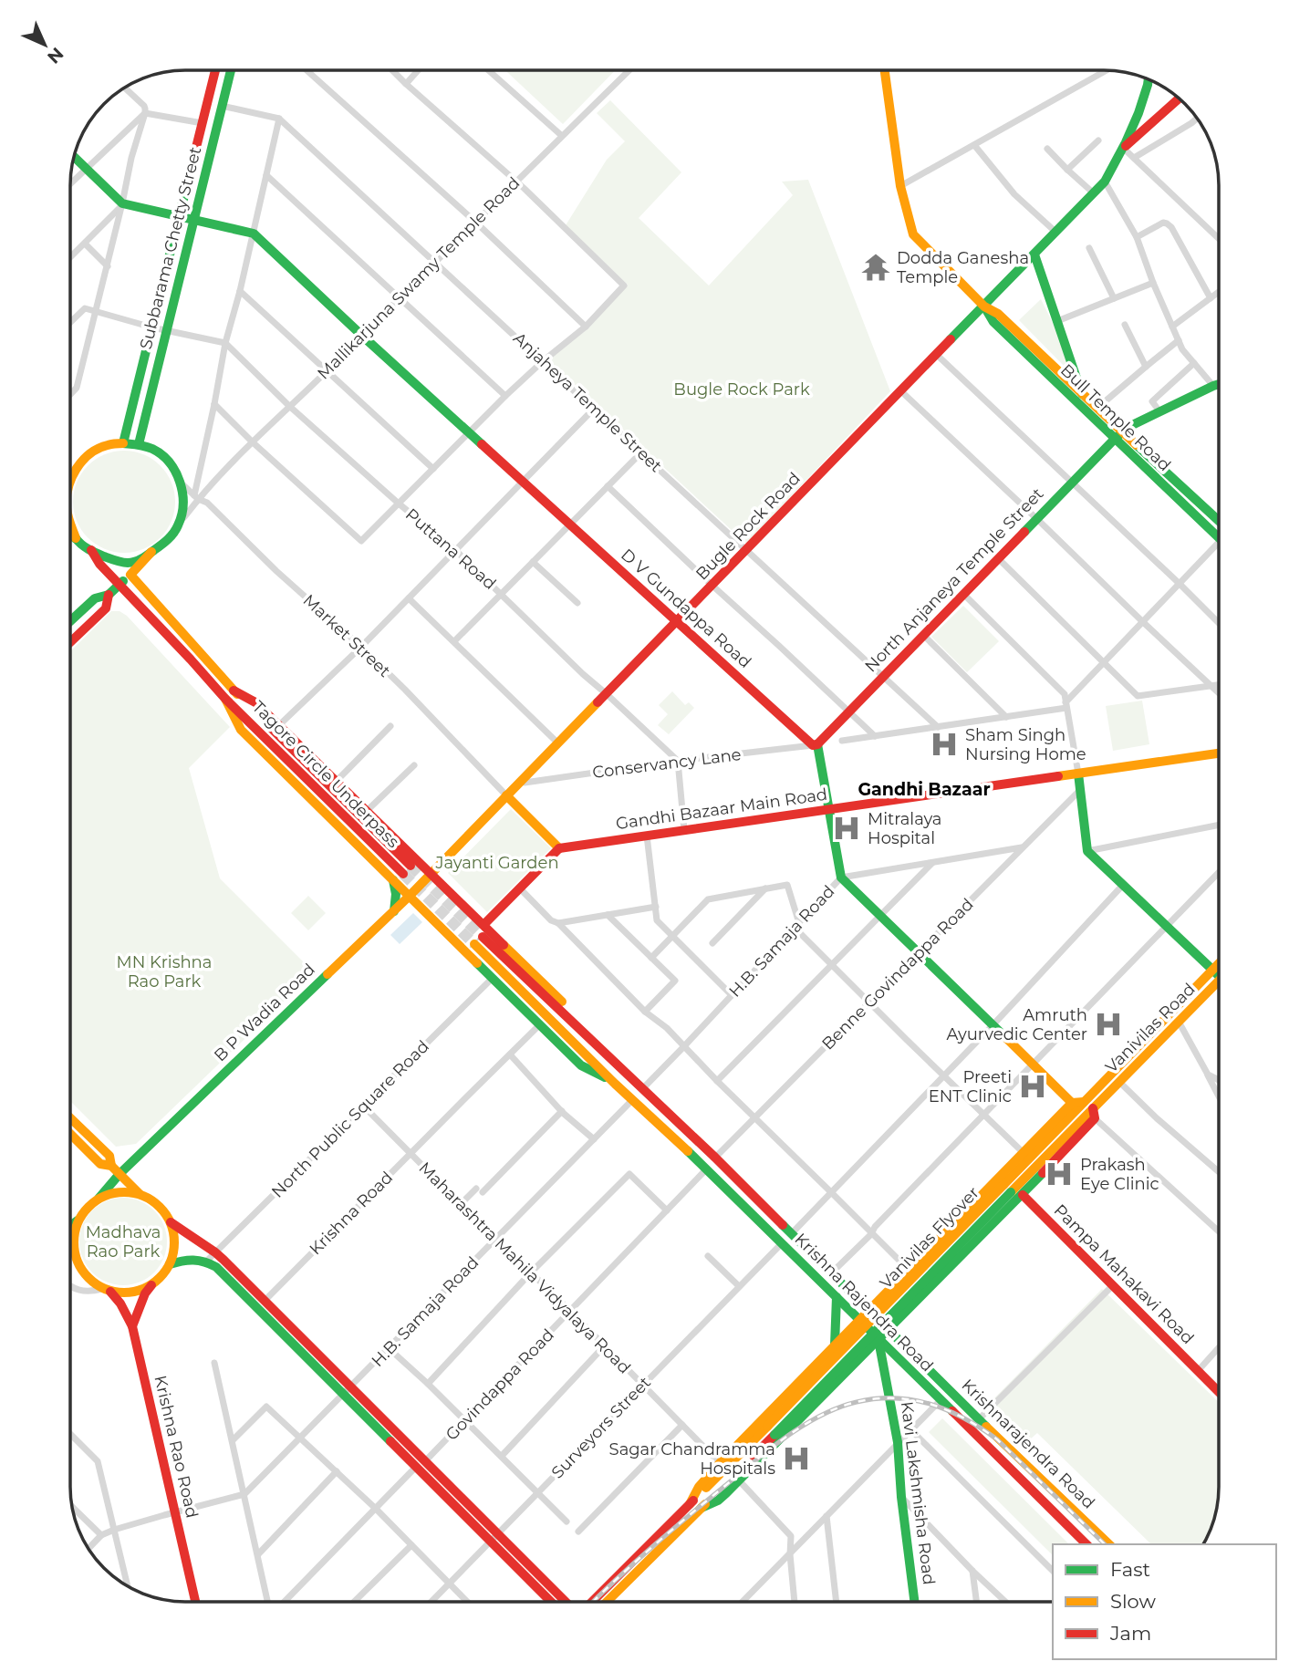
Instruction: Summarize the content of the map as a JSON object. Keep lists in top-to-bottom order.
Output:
{
  "streets": {
    "main road": [
      "Subbarama Chetty Street",
      "Bull Temple Road",
      "Bugle Rock Road",
      "North Anjaneya Temple Street",
      "D V Gundappa Road",
      "Tagore Circle Underpass",
      "Gandhi Bazaar Main Road",
      "B P Wadia Road",
      "Vanivilas Road",
      "Vanivilas Flyover",
      "Pampa Mahakavi Road",
      "Krishna Rajendra Road",
      "Krishnarajendra Road",
      "Krishna Rao Road",
      "Kavi Lakshmisha Road"
    ],
    "street": [
      "Mallikarjuna Swamy Temple Road",
      "Anjaheya Temple Street",
      "Puttana Road",
      "Market Street",
      "Conservancy Lane",
      "H.B. Samaja Road",
      "Benne Govindappa Road",
      "North Public Square Road",
      "Krishna Road",
      "Maharashtra Mahila Vidyalaya Road",
      "Govindappa Road",
      "Surveyors Street"
    ]
  },
  "crossings": [
    ["Subbarama Chetty Street", "D V Gundappa Road"],
    ["Mallikarjuna Swamy Temple Road", "Anjaheya Temple Street"],
    ["Mallikarjuna Swamy Temple Road", "Puttana Road"],
    ["Mallikarjuna Swamy Temple Road", "D V Gundappa Road"],
    ["Mallikarjuna Swamy Temple Road", "Market Street"],
    ["Anjaheya Temple Street", "Bugle Rock Road"],
    ["Anjaheya Temple Street", "North Anjaneya Temple Street"],
    ["Bull Temple Road", "Bugle Rock Road"],
    ["Bull Temple Road", "North Anjaneya Temple Street"],
    ["Bugle Rock Road", "Puttana Road"],
    ["Bugle Rock Road", "D V Gundappa Road"],
    ["Bugle Rock Road", "Market Street"],
    ["Bugle Rock Road", "Conservancy Lane"],
    ["Bugle Rock Road", "B P Wadia Road"],
    ["Puttana Road", "Conservancy Lane"],
    ["North Anjaneya Temple Street", "D V Gundappa Road"],
    ["North Anjaneya Temple Street", "Conservancy Lane"],
    ["D V Gundappa Road", "Conservancy Lane"],
    ["H.B. Samaja Road", "Maharashtra Mahila Vidyalaya Road"],
    ["H.B. Samaja Road", "Krishna Rajendra Road"],
    ["Benne Govindappa Road", "Krishna Rajendra Road"],
    ["B P Wadia Road", "Krishna Rao Road"],
    ["Vanivilas Road", "Vanivilas Flyover"],
    ["North Public Square Road", "Maharashtra Mahila Vidyalaya Road"],
    ["Krishna Road", "Maharashtra Mahila Vidyalaya Road"],
    ["Maharashtra Mahila Vidyalaya Road", "Govindappa Road"],
    ["Maharashtra Mahila Vidyalaya Road", "Surveyors Street"],
    ["Krishna Rajendra Road", "Govindappa Road"],
    ["Krishna Rajendra Road", "Surveyors Street"],
    ["Krishna Rajendra Road", "Krishnarajendra Road"],
    ["Krishna Rajendra Road", "Kavi Lakshmisha Road"]
  ],
  "districts": ["Gandhi Bazaar"],
  "parks": [
    "Bugle Rock Park",
    "Jayanti Garden",
    "MN Krishna Rao Park",
    "Madhava Rao Park"
  ],
  "places": {
    "temple": ["Dodda Ganesha Temple"],
    "hospital": [
      "Sham Singh Nursing Home",
      "Mitralaya Hospital",
      "Amruth Ayurvedic Center",
      "Preeti ENT Clinic",
      "Prakash Eye Clinic",
      "Sagar Chandramma Hospitals"
    ]
  },
  "legend": ["Fast", "Slow", "Jam"],
  "north": "bottom right"
}
